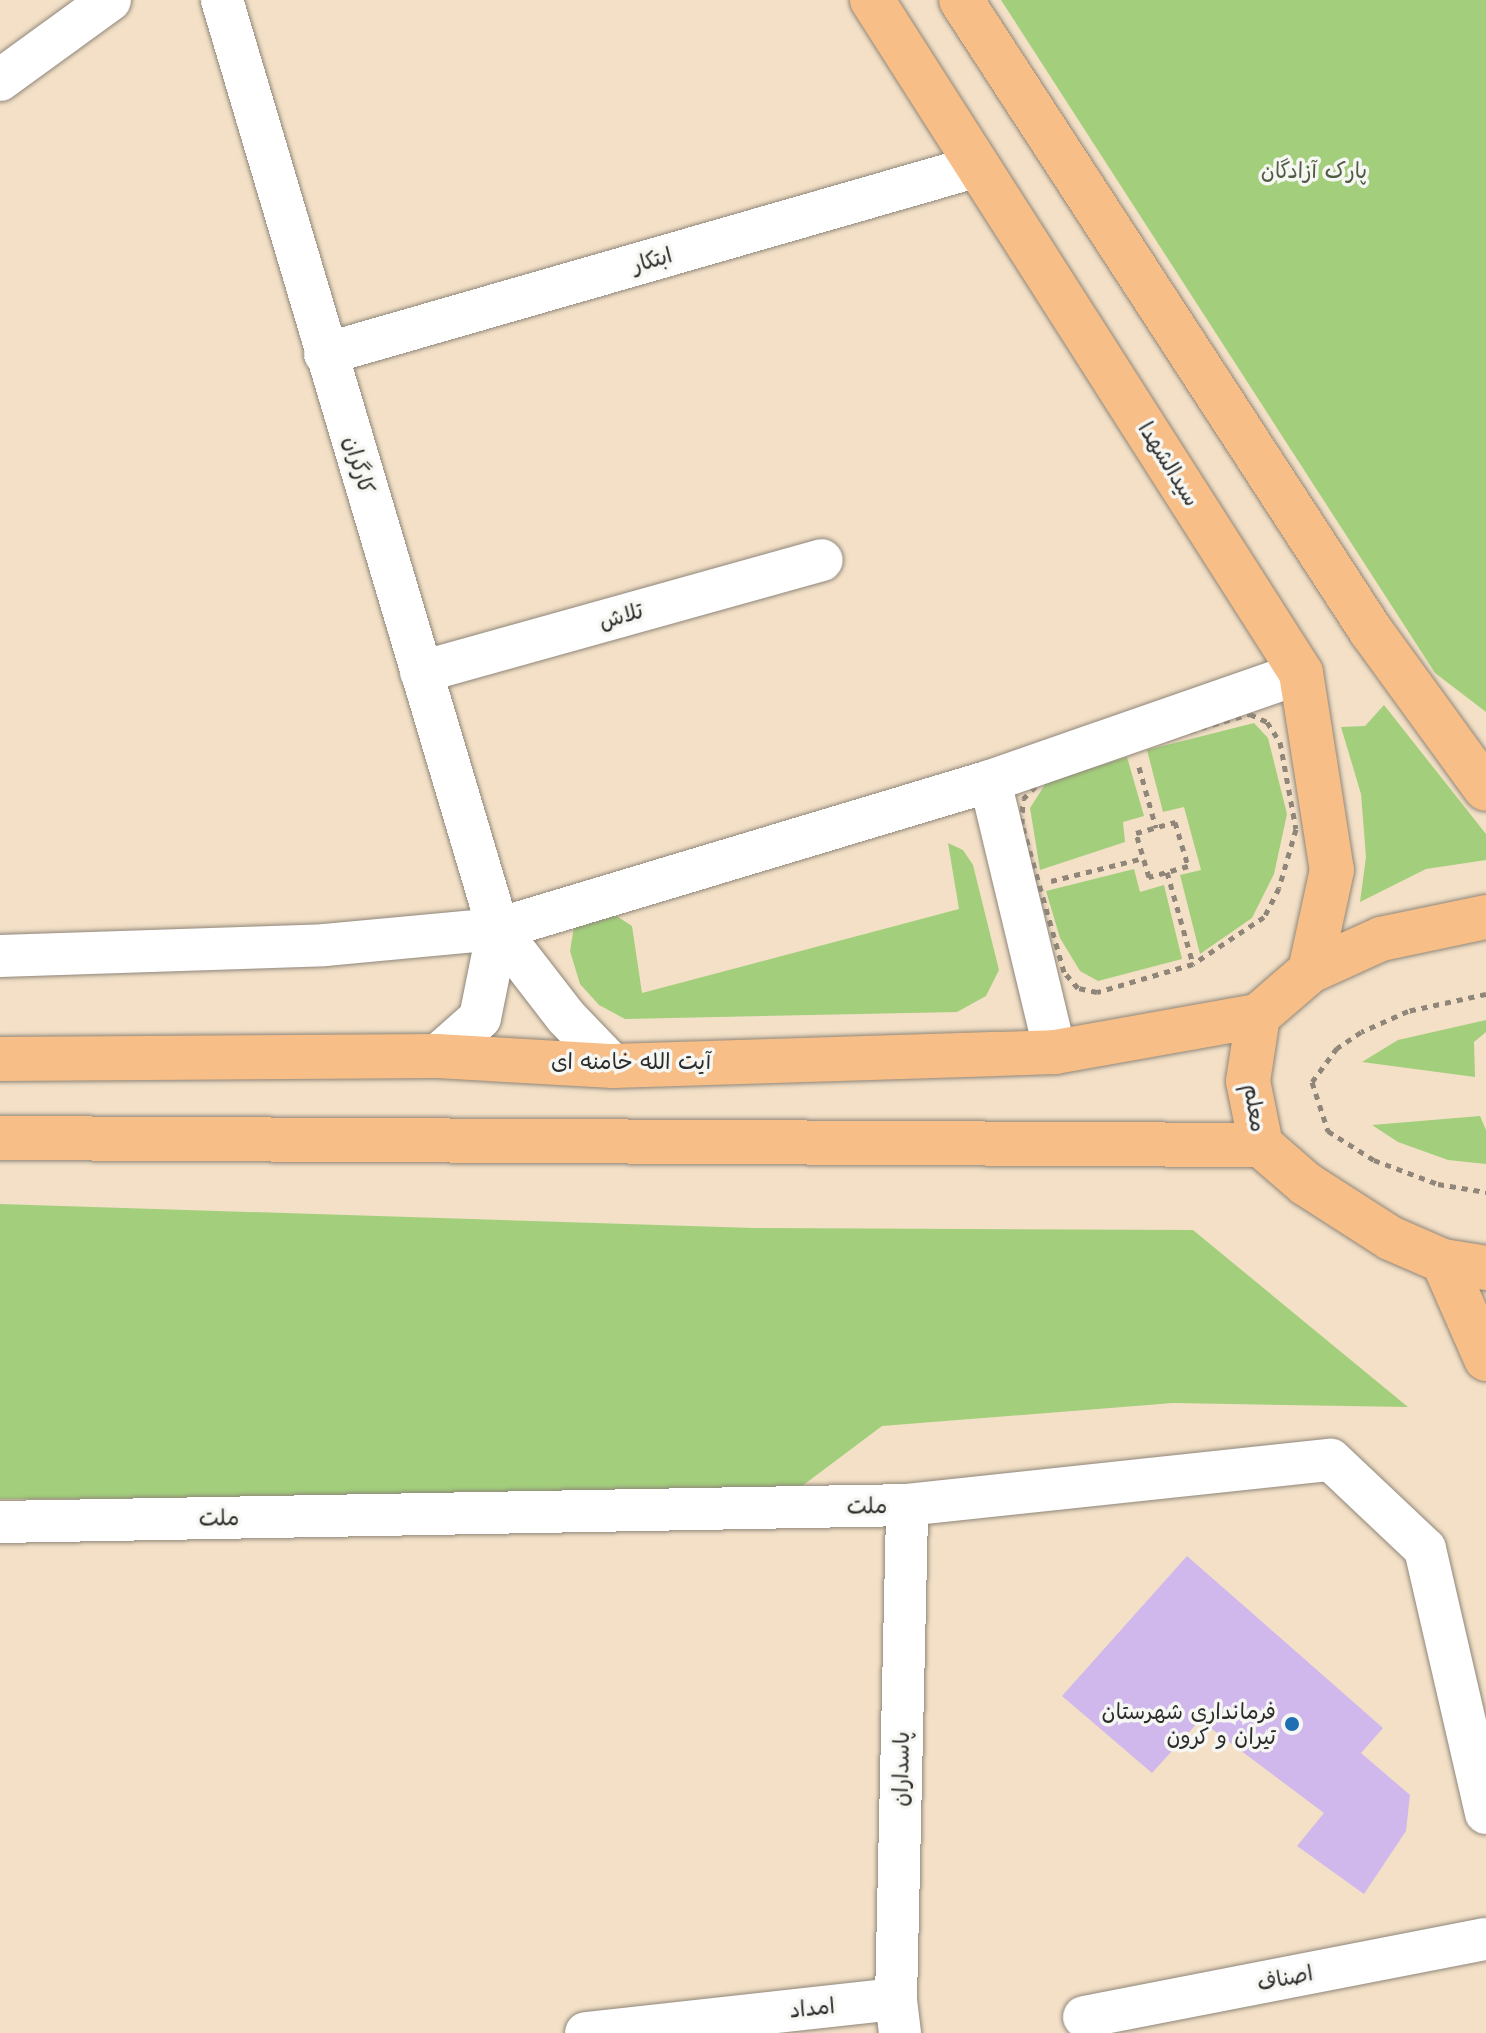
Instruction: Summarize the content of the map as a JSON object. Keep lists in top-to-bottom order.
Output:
{
  "streets": {
    "main road": ["سیدالشهدا", "آیت الله خامنه ای", "معلم"],
    "street": [
      "ابتکار",
      "کارگران",
      "تلاش",
      "ملت",
      "پاسداران",
      "اصناف",
      "امداد"
    ]
  },
  "crossings": [
    ["ابتکار", "سیدالشهدا"],
    ["ابتکار", "کارگران"],
    ["کارگران", "تلاش"],
    ["آیت الله خامنه ای", "معلم"],
    ["ملت", "پاسداران"],
    ["پاسداران", "امداد"]
  ],
  "parks": ["پارک آزادگان"],
  "places": ["فرمانداری شهرستان تیران و کرون"]
}
